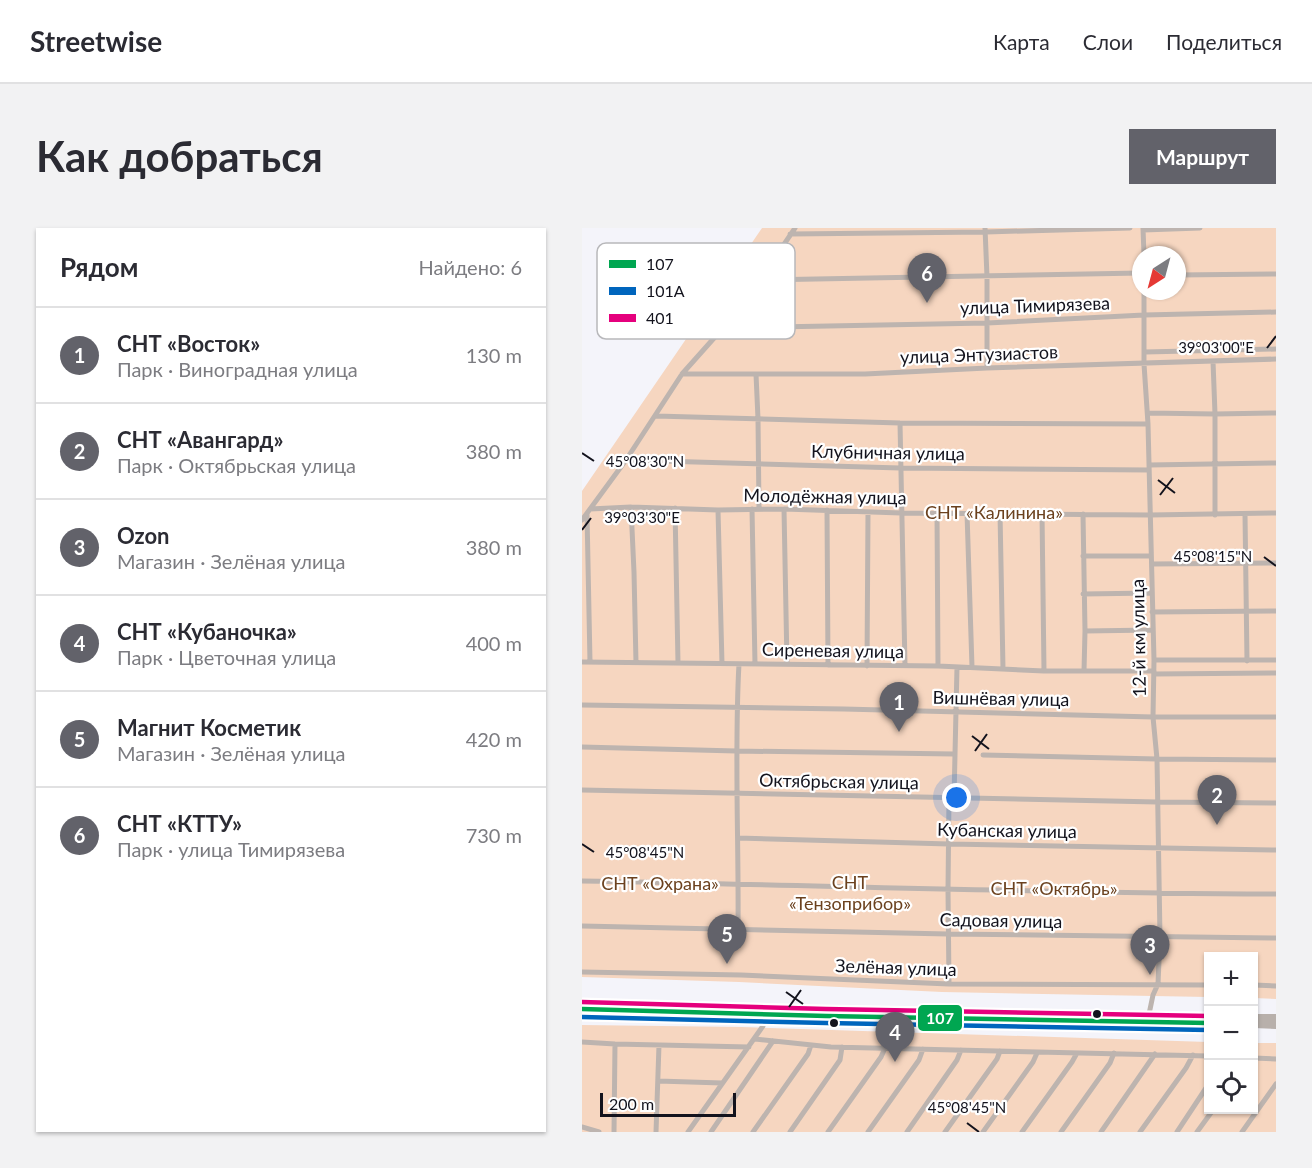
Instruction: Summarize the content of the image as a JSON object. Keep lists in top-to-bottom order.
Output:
{
  "streets": {
    "street": [
      "улица Тимирязева",
      "улица Энтузиастов",
      "Клубничная улица",
      "Молодёжная улица",
      "12-й км улица",
      "Сиреневая улица",
      "Вишнёвая улица",
      "Октябрьская улица",
      "Кубанская улица",
      "Садовая улица",
      "Зелёная улица"
    ]
  },
  "crossings": [
    ["улица Тимирязева", "12-й км улица"],
    ["улица Энтузиастов", "12-й км улица"],
    ["Клубничная улица", "12-й км улица"],
    ["Молодёжная улица", "12-й км улица"],
    ["12-й км улица", "Сиреневая улица"],
    ["12-й км улица", "Вишнёвая улица"],
    ["12-й км улица", "Октябрьская улица"],
    ["12-й км улица", "Кубанская улица"],
    ["12-й км улица", "Садовая улица"],
    ["12-й км улица", "Зелёная улица"]
  ],
  "parks": [
    "СНТ «Калинина»",
    "СНТ «Тензоприбор»",
    "СНТ «Охрана»",
    "СНТ «Октябрь»"
  ],
  "lines": ["transit line 401", "transit line 107", "transit line 101А"],
  "legend": ["107", "101А", "401"],
  "scale_bar": "200 m",
  "north": "bottom left",
  "page": {
    "header": "Streetwise",
    "nav": ["Карта", "Слои", "Поделиться"],
    "buttons": "Маршрут",
    "title": "Как добраться",
    "heading": ["Рядом", "Найдено: 6"],
    "pins": [
      "6",
      "1",
      "2",
      "5",
      "3",
      "4"
    ],
    "list": [
      {
        "mark": "1",
        "name": "СНТ «Восток»",
        "note": "Парк · Виноградная улица",
        "value": "130 m"
      },
      {
        "mark": "2",
        "name": "СНТ «Авангард»",
        "note": "Парк · Октябрьская улица",
        "value": "380 m"
      },
      {
        "mark": "3",
        "name": "Ozon",
        "note": "Магазин · Зелёная улица",
        "value": "380 m"
      },
      {
        "mark": "4",
        "name": "СНТ «Кубаночка»",
        "note": "Парк · Цветочная улица",
        "value": "400 m"
      },
      {
        "mark": "5",
        "name": "Магнит Косметик",
        "note": "Магазин · Зелёная улица",
        "value": "420 m"
      },
      {
        "mark": "6",
        "name": "СНТ «КТТУ»",
        "note": "Парк · улица Тимирязева",
        "value": "730 m"
      }
    ],
    "map_buttons": ["+", "−"],
    "scale": "200 m"
  },
  "coordinates": [
    "39°03'00\"E",
    "45°08'30\"N",
    "39°03'30\"E",
    "45°08'15\"N",
    "45°08'45\"N"
  ]
}
